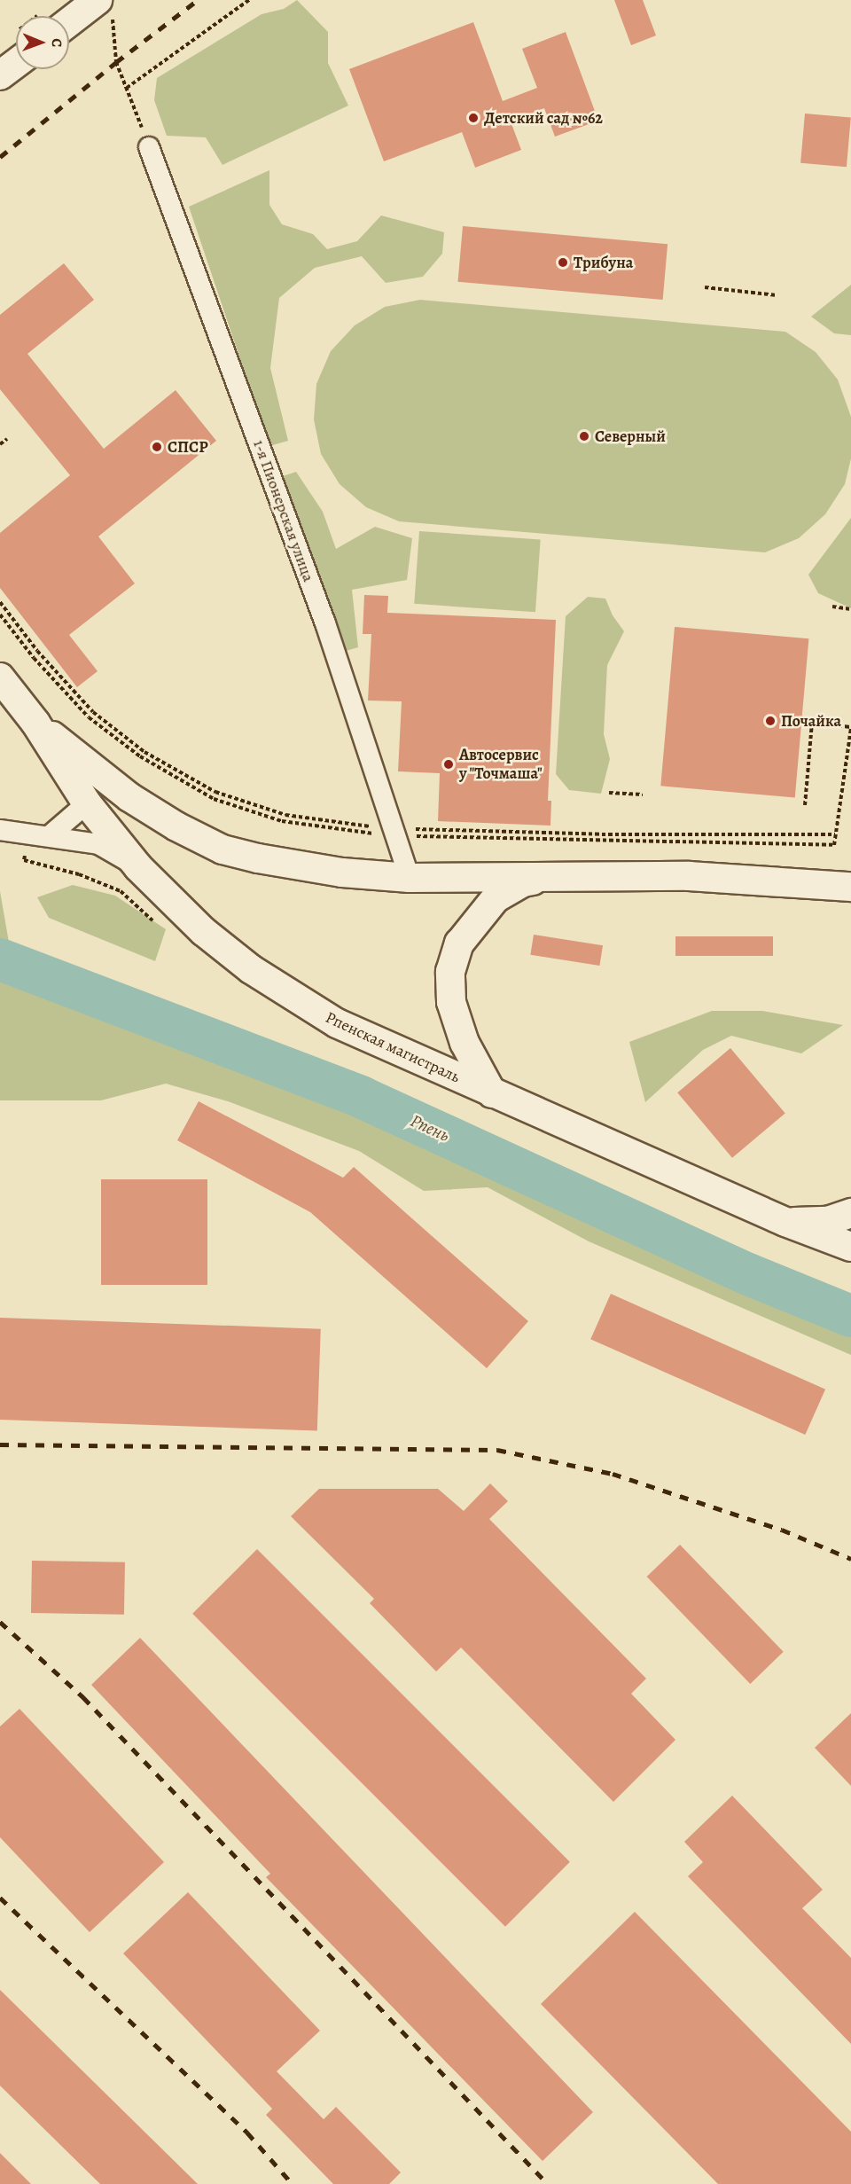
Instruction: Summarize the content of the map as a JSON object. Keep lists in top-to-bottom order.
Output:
{
  "streets": {
    "main road": ["Рпенская магистраль"],
    "street": ["1-я Пионерская улица"]
  },
  "crossings": [
    ["1-я Пионерская улица", "Рпенская магистраль"]
  ],
  "water": ["Рпень"],
  "places": [
    "Детский сад №62",
    "Трибуна",
    "Северный",
    "СПСР",
    "Почайка",
    "Автосервис у \"Точмаша\""
  ],
  "north": "right"
}
